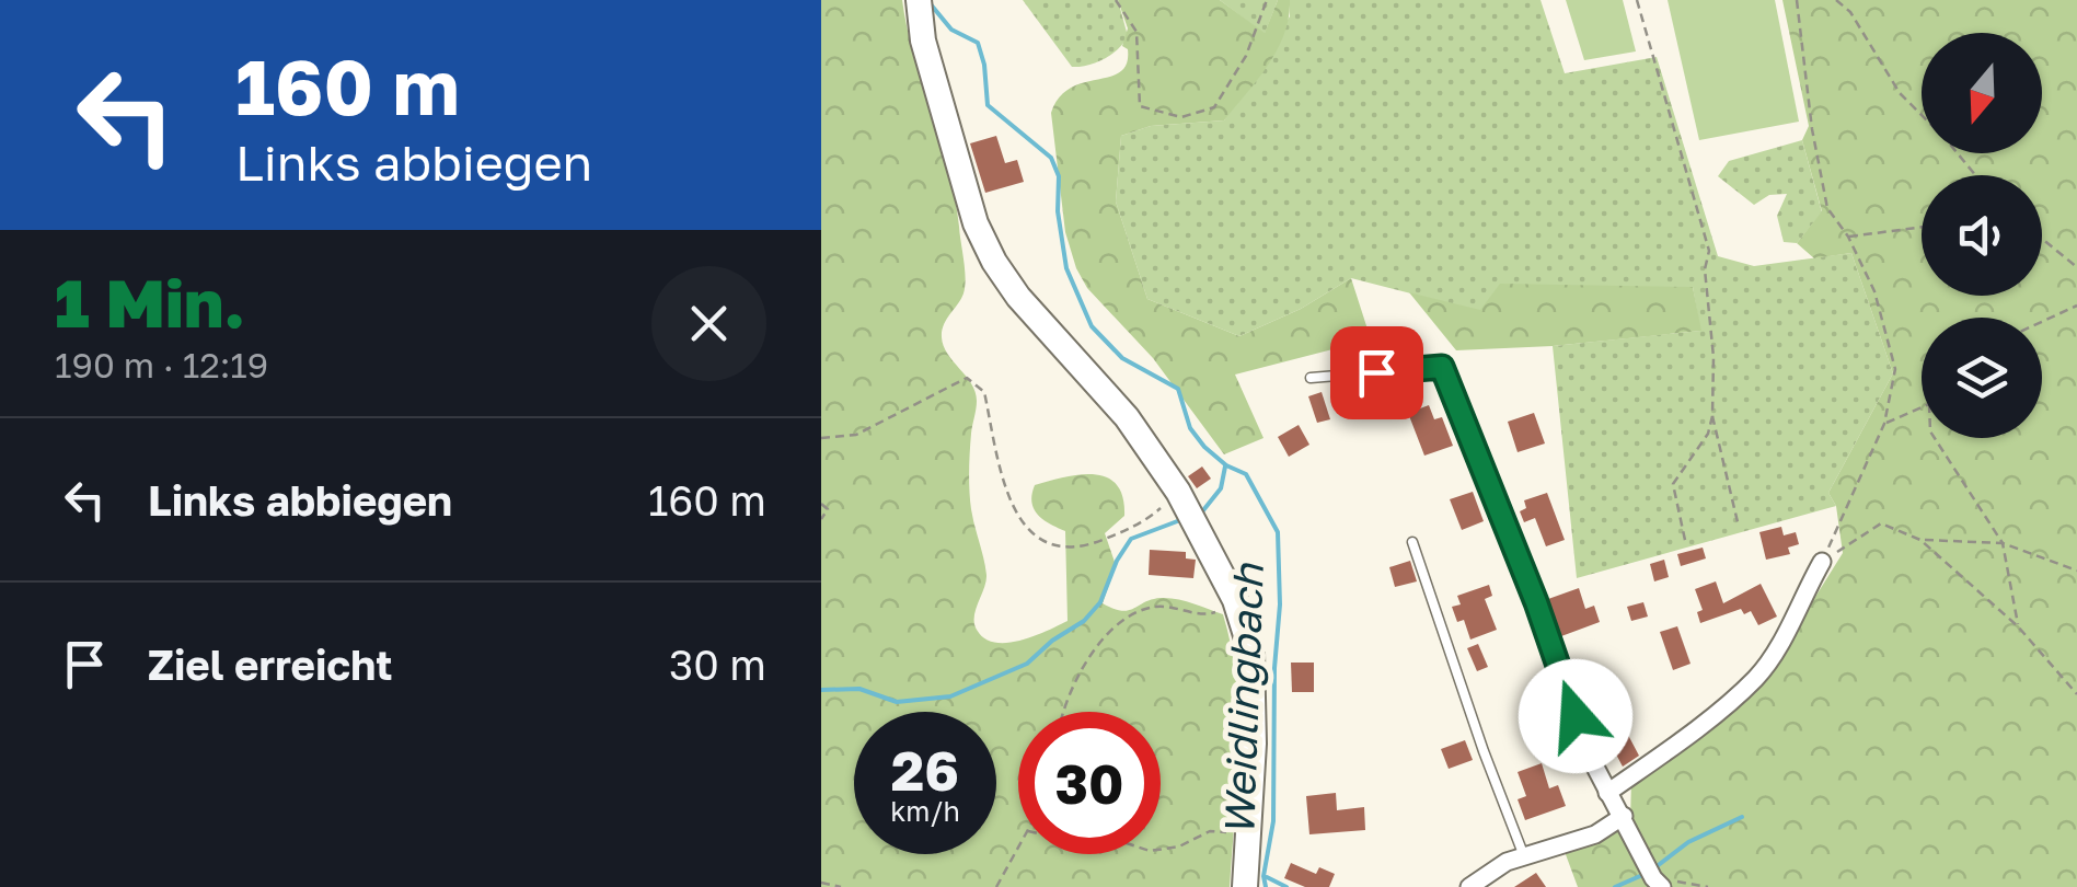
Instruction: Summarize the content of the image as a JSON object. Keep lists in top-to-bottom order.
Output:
{
  "water": ["Weidlingbach"],
  "north": "bottom",
  "page": {
    "turn": ["160 m", "Links abbiegen"],
    "heading": ["1 Min.", "190 m · 12:19"],
    "list": [
      {
        "name": "Links abbiegen",
        "value": "160 m"
      },
      {
        "name": "Ziel erreicht",
        "value": "30 m"
      }
    ],
    "speed": "26 km/h",
    "limit": "30"
  }
}
